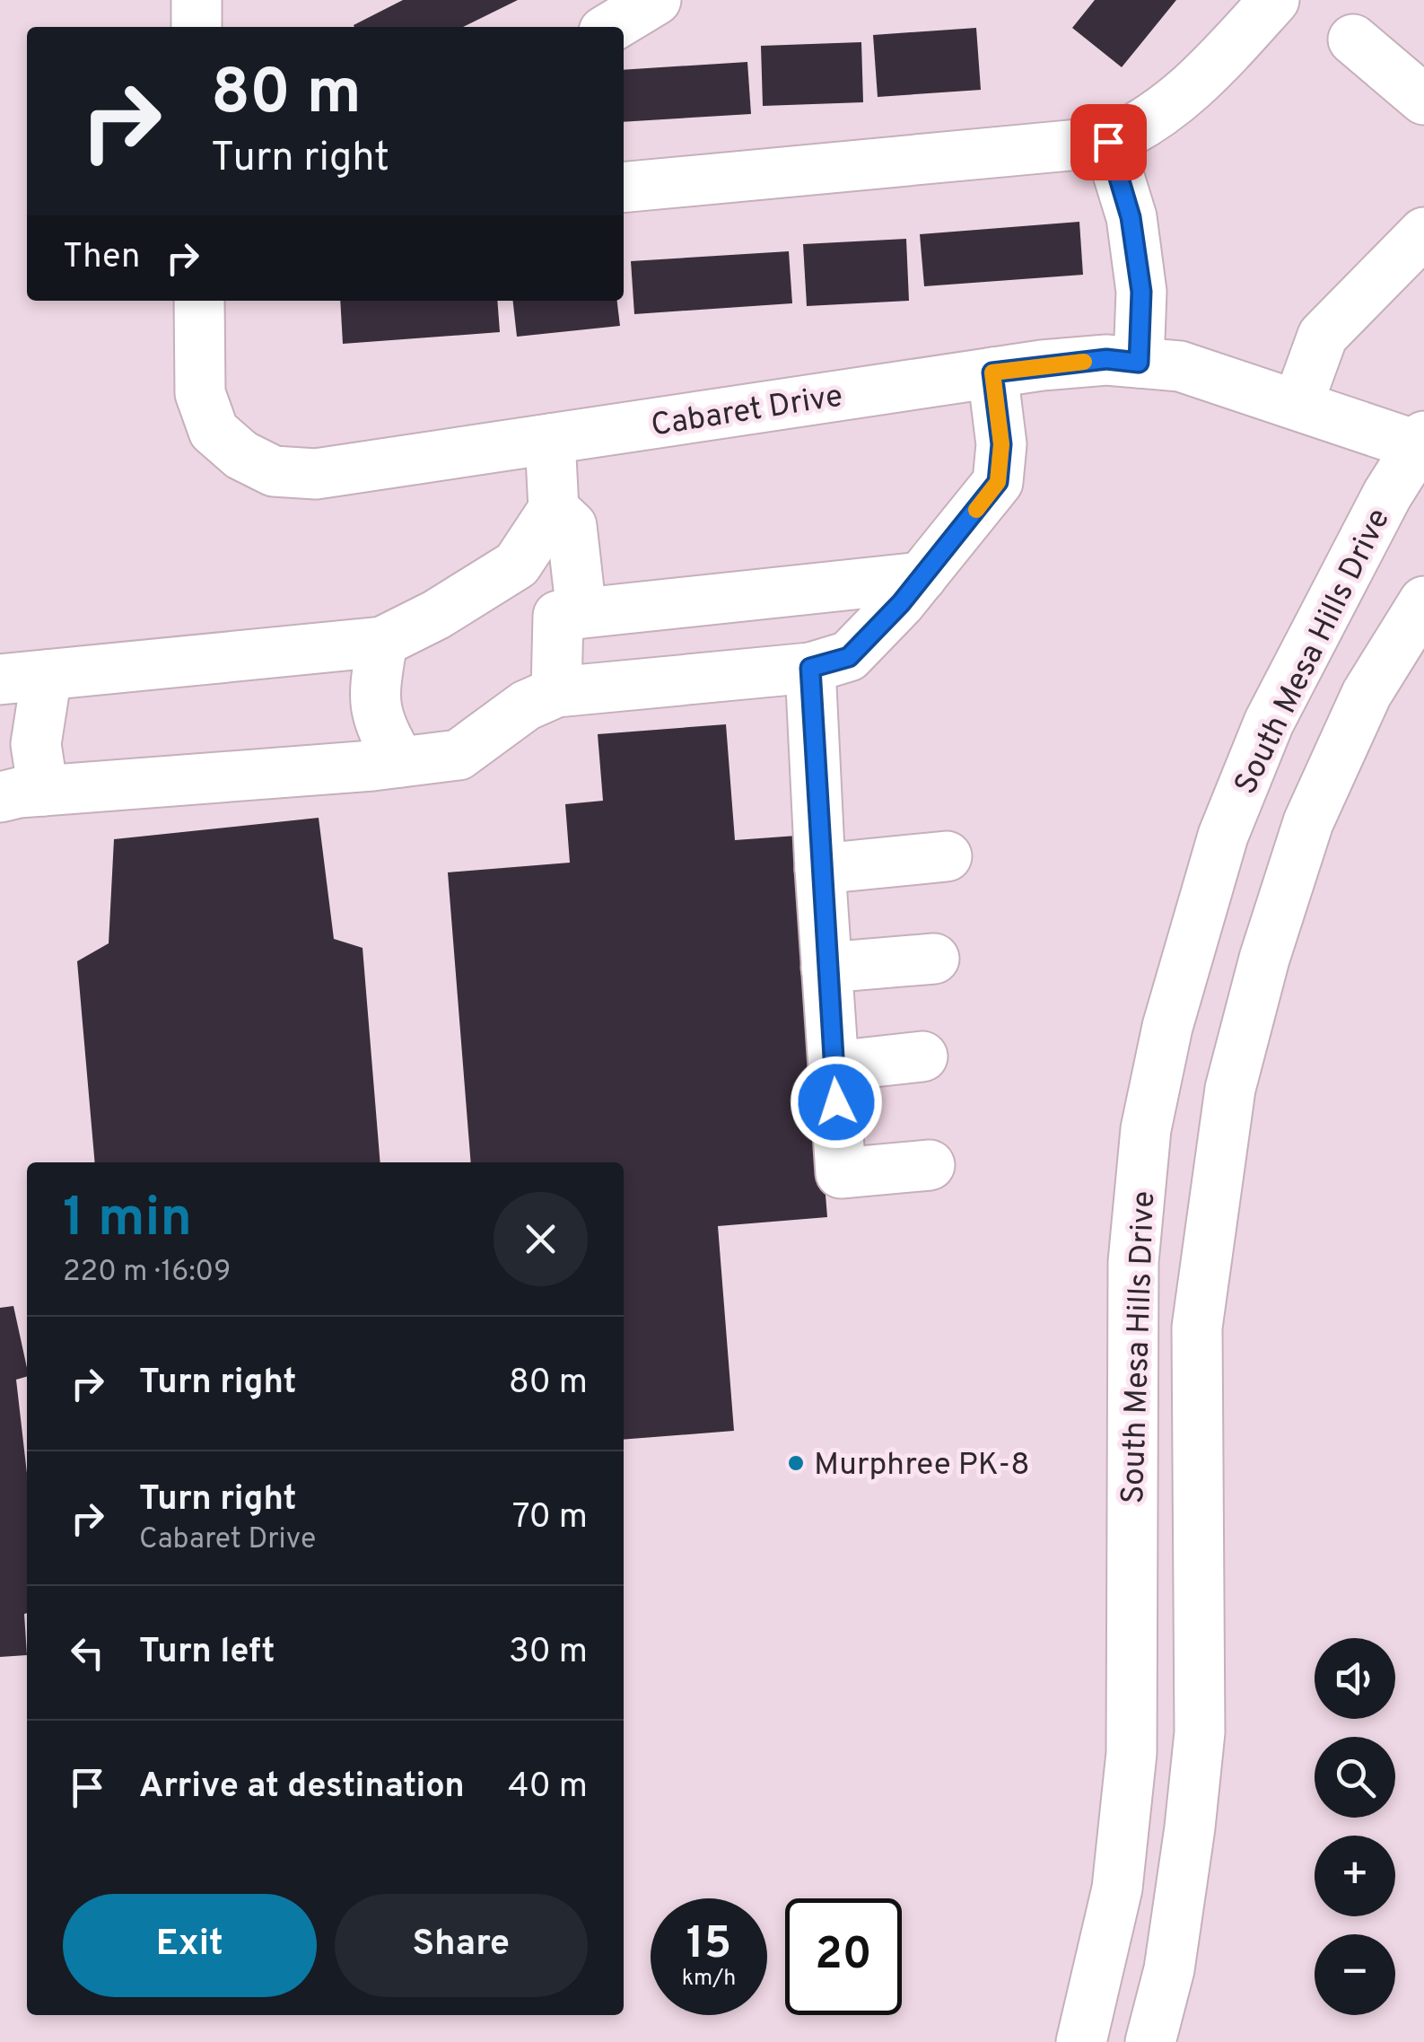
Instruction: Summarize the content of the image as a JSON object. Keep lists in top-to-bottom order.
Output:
{
  "streets": {
    "street": ["Cabaret Drive", "South Mesa Hills Drive"]
  },
  "crossings": [
    ["Cabaret Drive", "South Mesa Hills Drive"]
  ],
  "places": ["Murphree PK-8"],
  "page": {
    "turn": ["80 m", "Turn right"],
    "then": "Then",
    "heading": ["1 min", "220 m · 16:09"],
    "list": [
      {
        "name": "Turn right",
        "value": "80 m"
      },
      {
        "name": "Turn right",
        "note": "Cabaret Drive",
        "value": "70 m"
      },
      {
        "name": "Turn left",
        "value": "30 m"
      },
      {
        "name": "Arrive at destination",
        "value": "40 m"
      }
    ],
    "map_buttons": ["+", "−"],
    "buttons": ["Exit", "Share"],
    "speed": "15 km/h",
    "limit": "20"
  }
}
